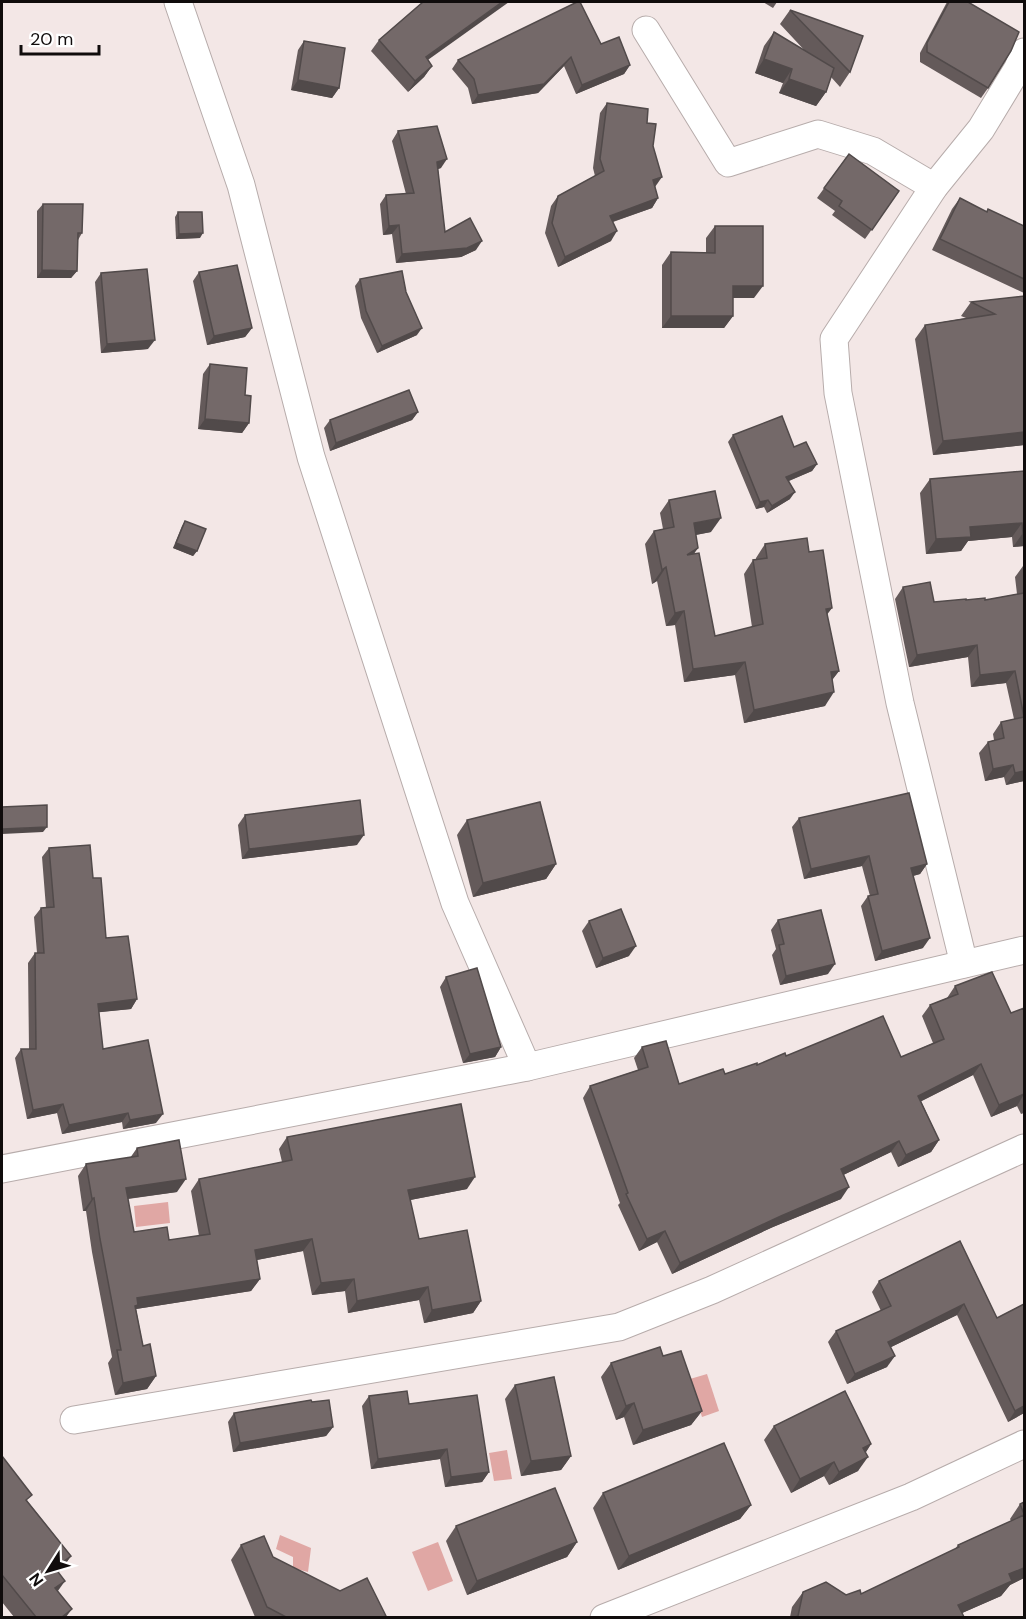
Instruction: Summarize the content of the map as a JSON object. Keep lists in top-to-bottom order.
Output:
{
  "scale_bar": "20 m",
  "north": "bottom left"
}
